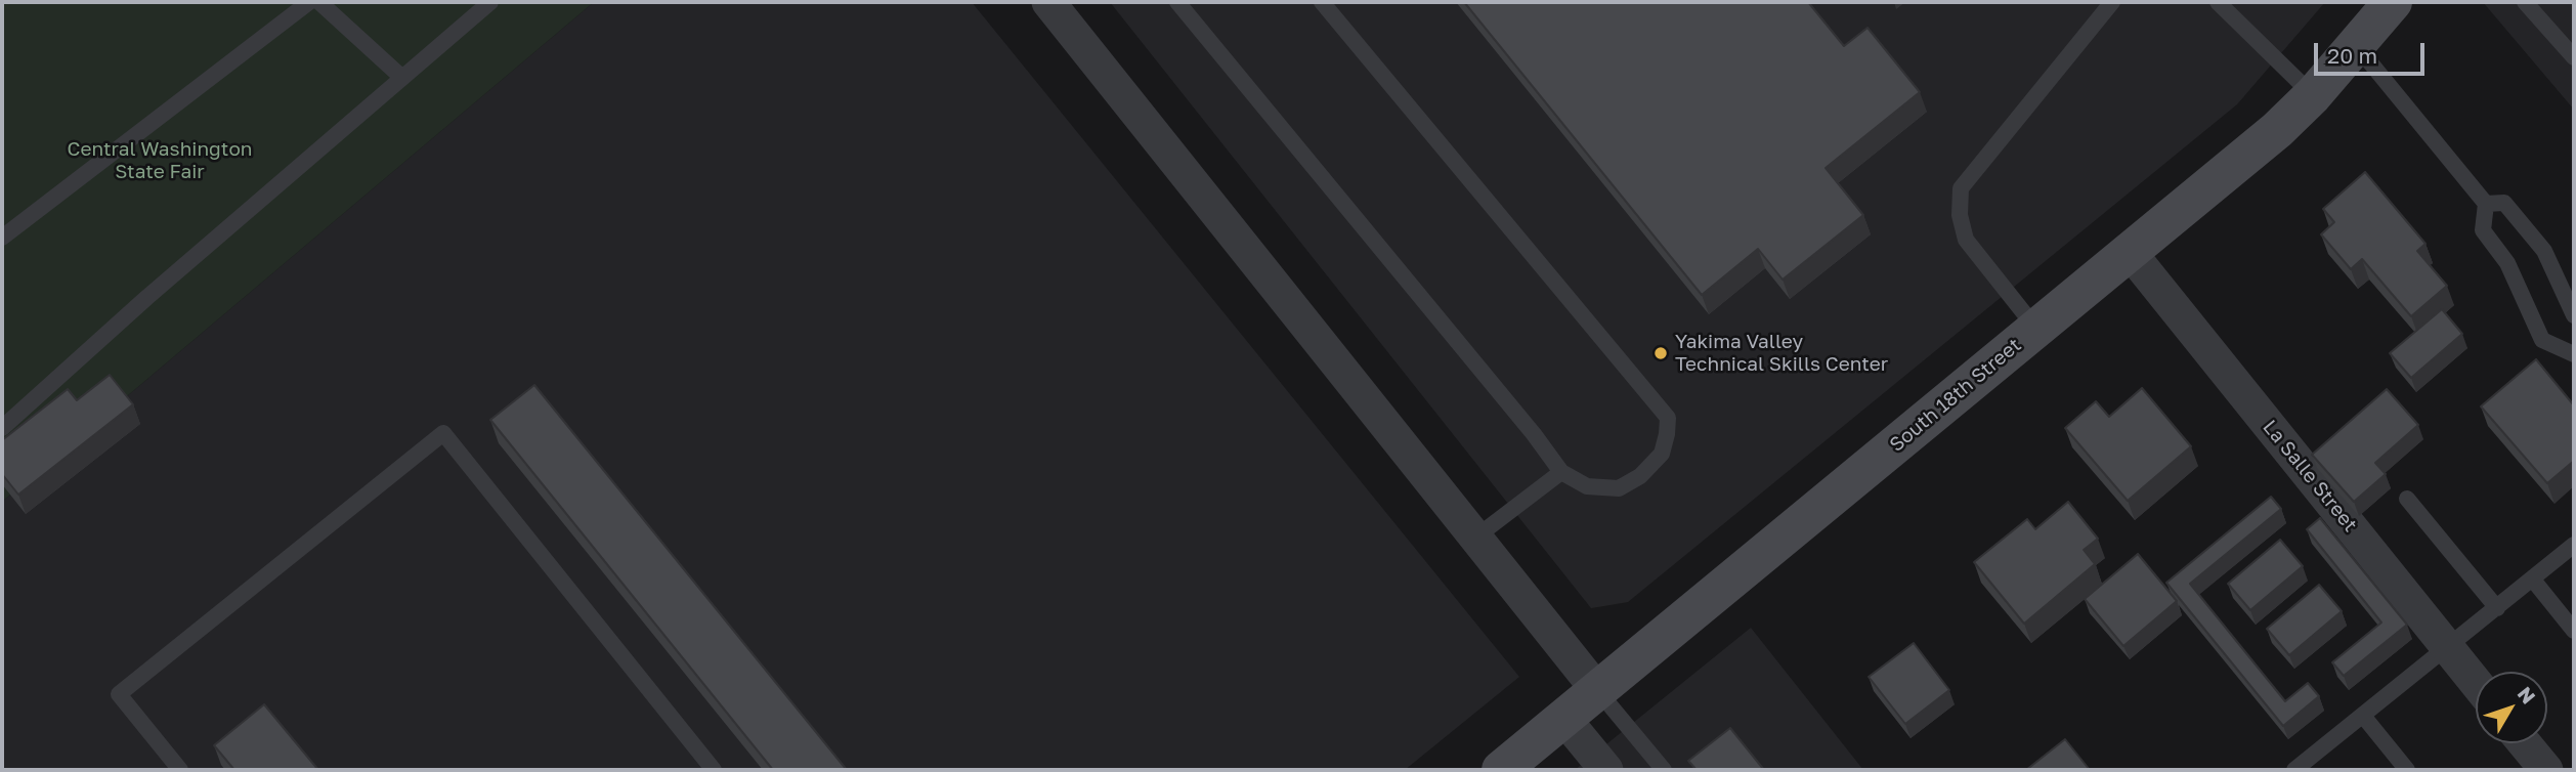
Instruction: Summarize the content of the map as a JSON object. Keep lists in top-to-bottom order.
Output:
{
  "streets": {
    "street": ["South 18th Street", "La Salle Street"]
  },
  "crossings": [
    ["South 18th Street", "La Salle Street"]
  ],
  "parks": ["Central Washington State Fair"],
  "places": ["Yakima Valley Technical Skills Center"],
  "scale_bar": "20 m",
  "north": "top right"
}
